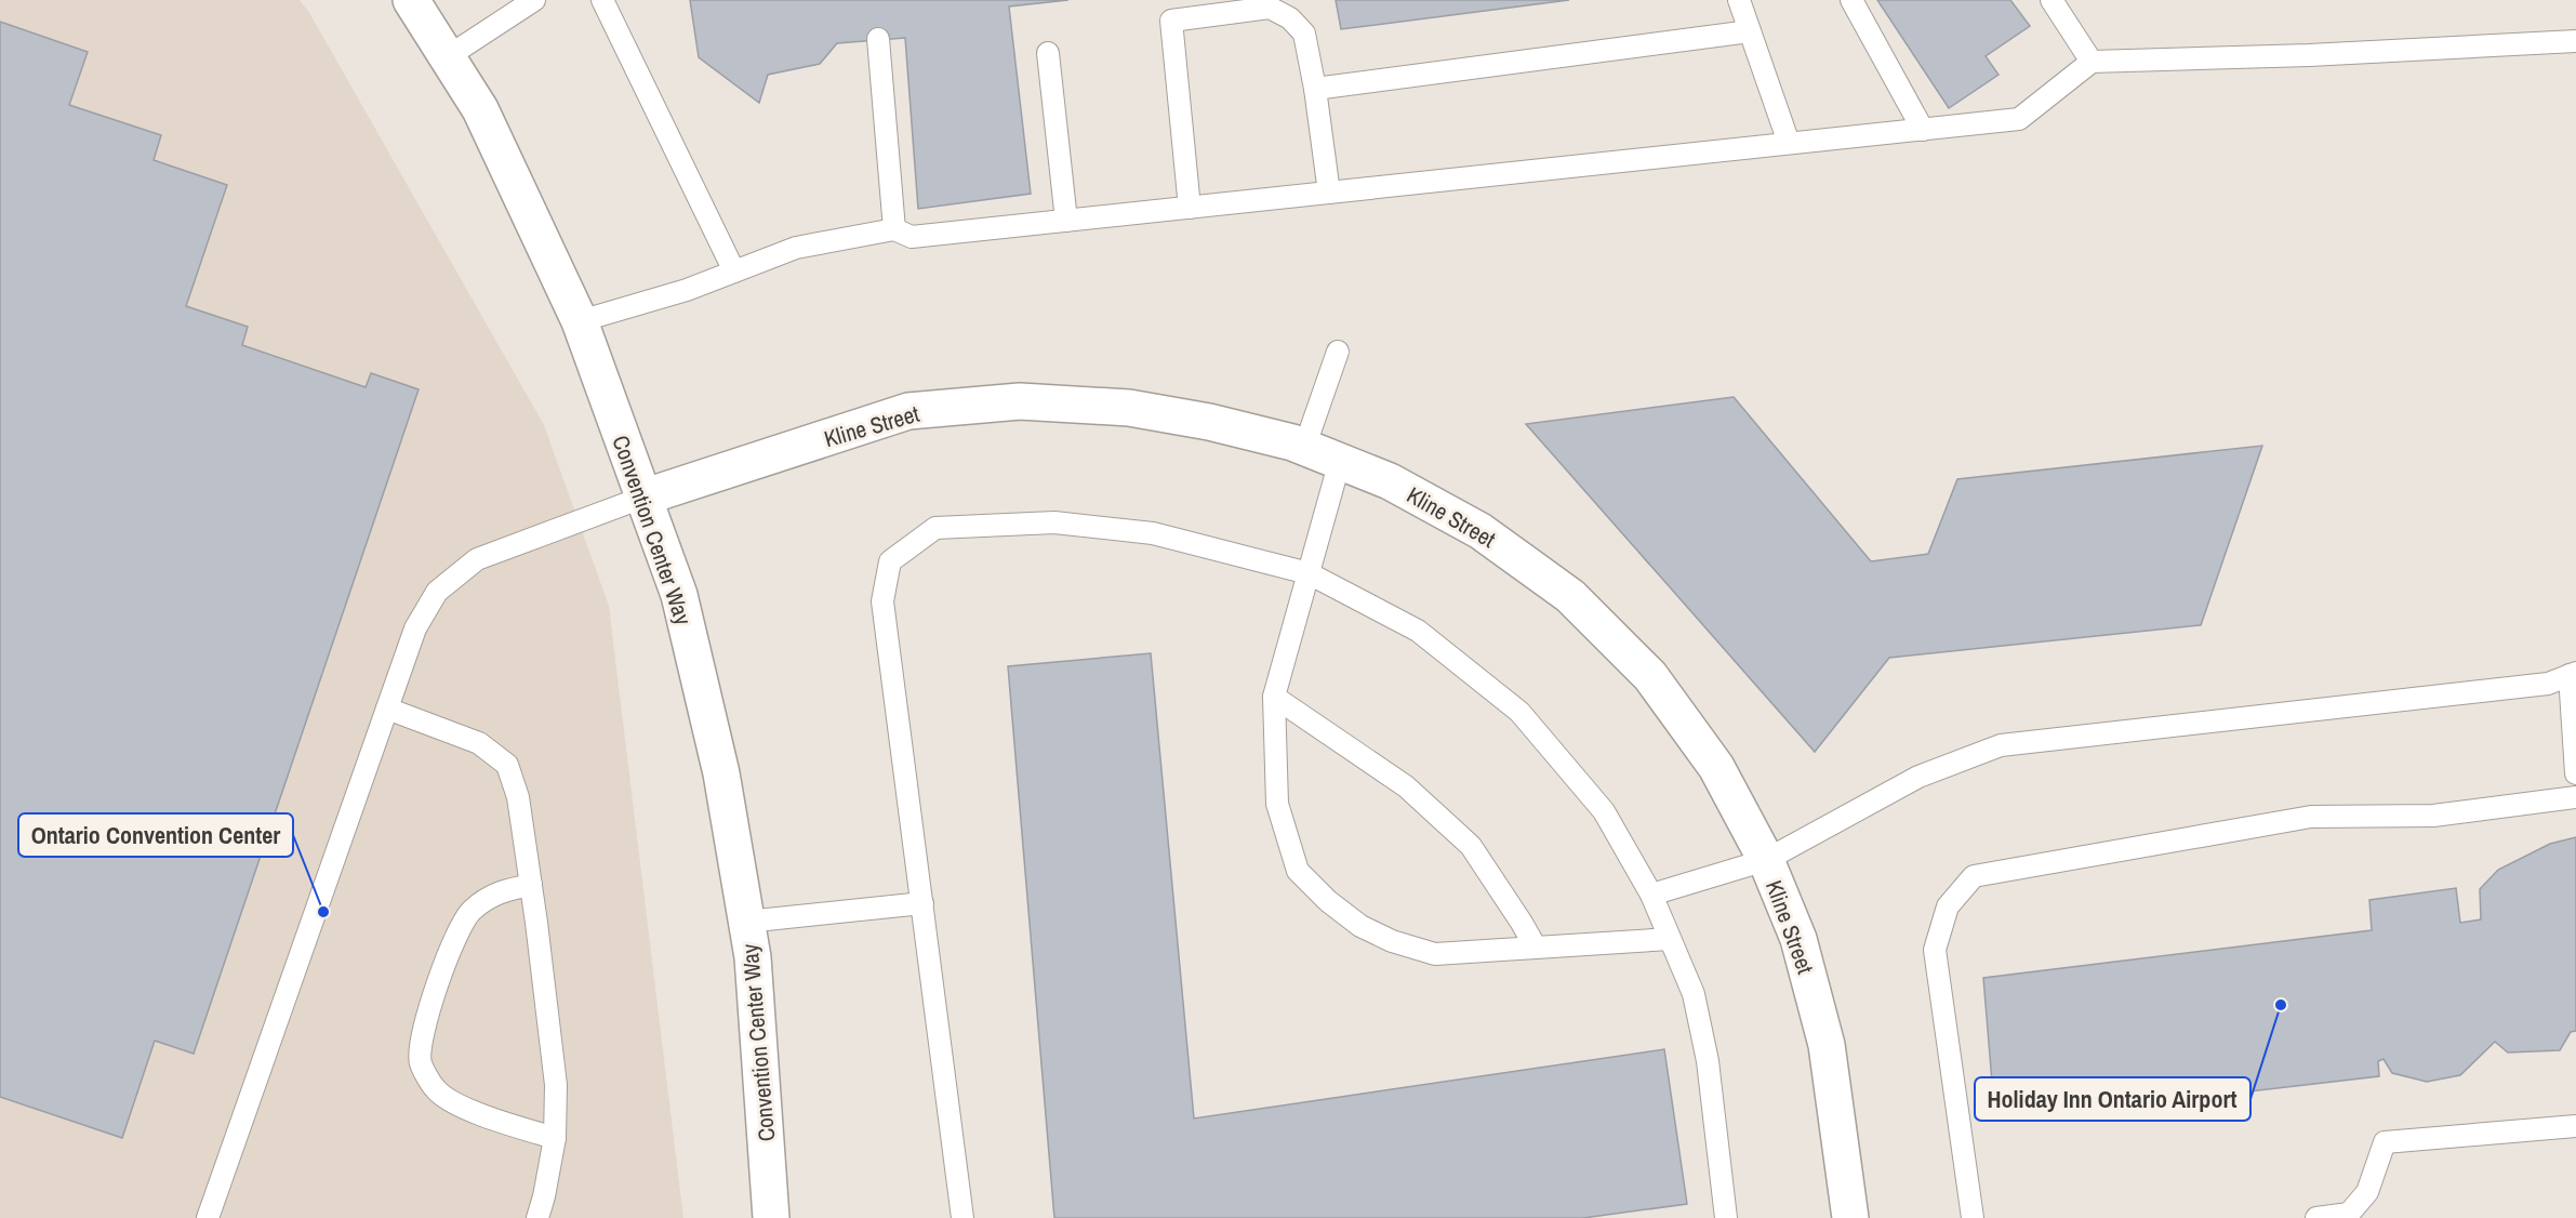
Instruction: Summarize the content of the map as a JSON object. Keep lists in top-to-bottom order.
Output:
{
  "streets": {
    "street": ["Kline Street", "Convention Center Way"]
  },
  "crossings": [
    ["Kline Street", "Convention Center Way"]
  ],
  "places": ["Ontario Convention Center", "Holiday Inn Ontario Airport"]
}
